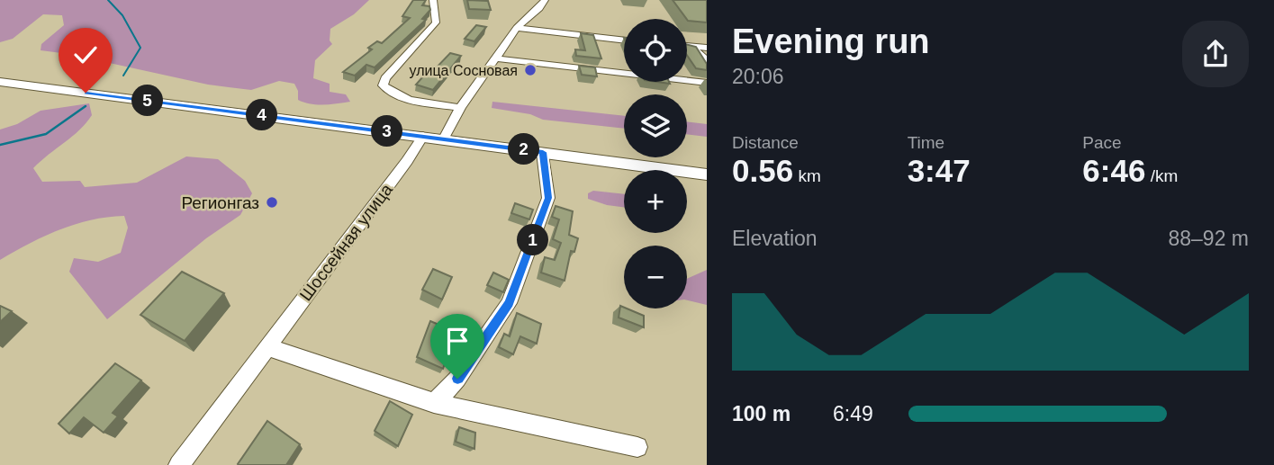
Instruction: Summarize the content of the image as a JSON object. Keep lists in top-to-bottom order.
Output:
{
  "streets": {
    "street": ["Шоссейная улица"]
  },
  "places": ["улица Сосновая", "Регионгаз"],
  "page": {
    "heading": ["Evening run", "20:06"],
    "map_buttons": ["+", "−"],
    "pins": [
      "5",
      "4",
      "3",
      "2",
      "1"
    ],
    "stats": [
      ["Distance", "0.56 km"],
      ["Time", "3:47"],
      ["Pace", "6:46 /km"]
    ],
    "chart": ["Elevation", "88–92 m"],
    "list": [
      {
        "name": "100 m",
        "note": "6:49"
      }
    ]
  }
}
